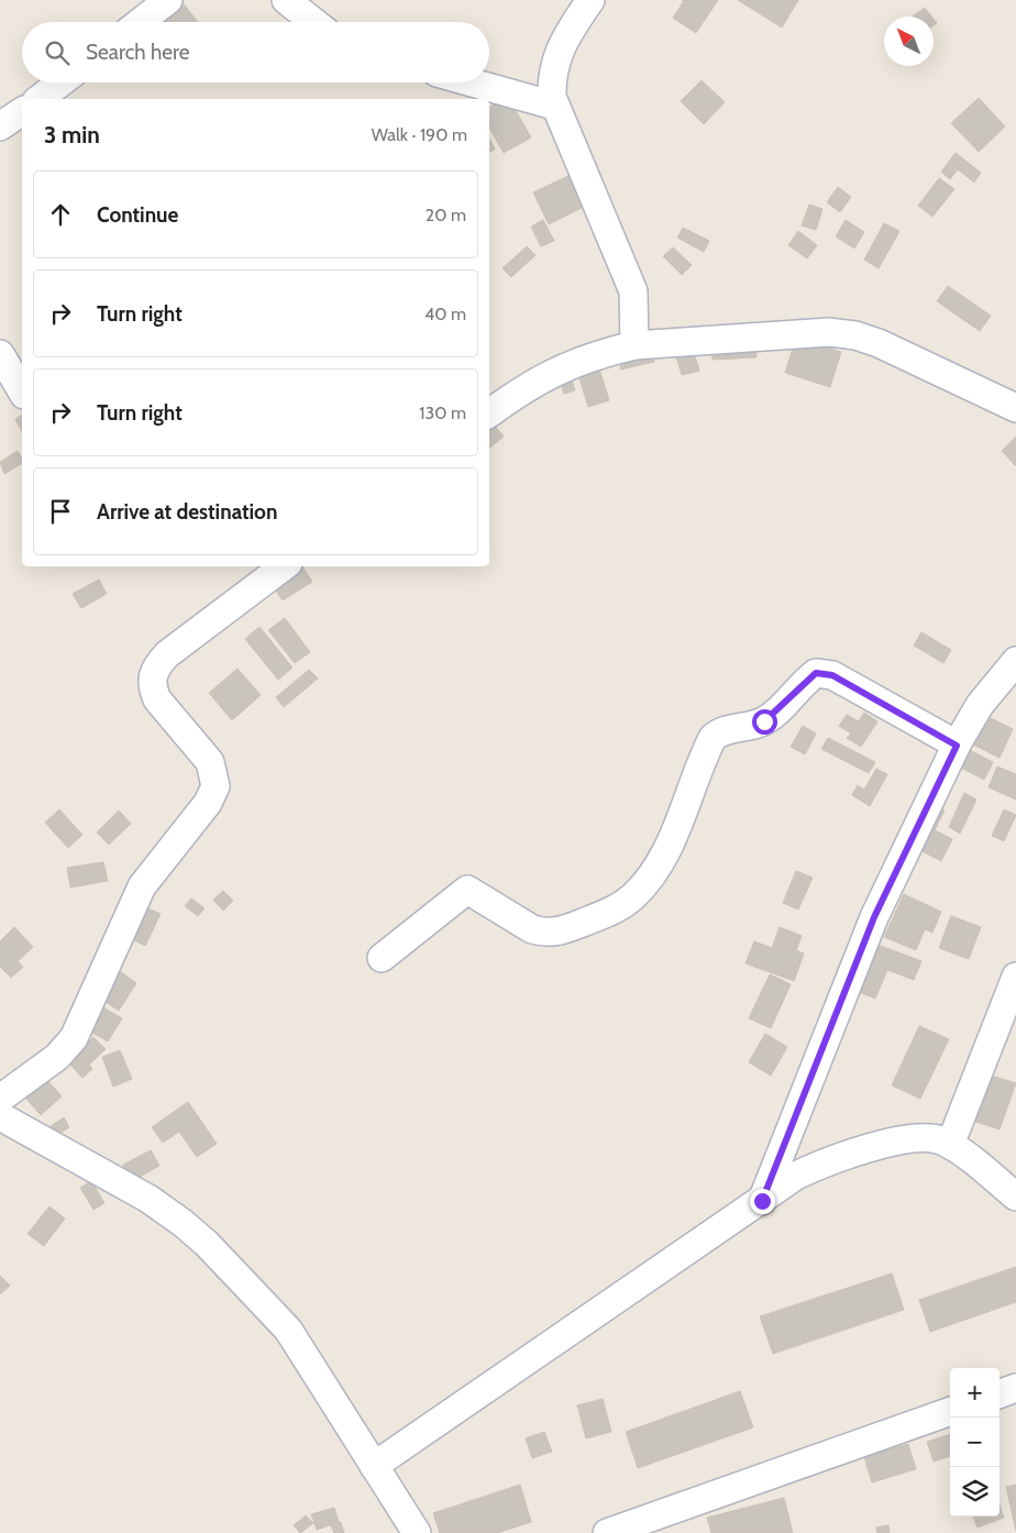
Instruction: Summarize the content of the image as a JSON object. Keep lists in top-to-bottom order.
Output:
{
  "north": "top left",
  "page": {
    "search": "Search here",
    "heading": ["3 min", "Walk · 190 m"],
    "list": [
      ["Continue", "20 m"],
      ["Turn right", "40 m"],
      ["Turn right", "130 m"],
      "Arrive at destination"
    ],
    "map_buttons": ["+", "−"]
  }
}
